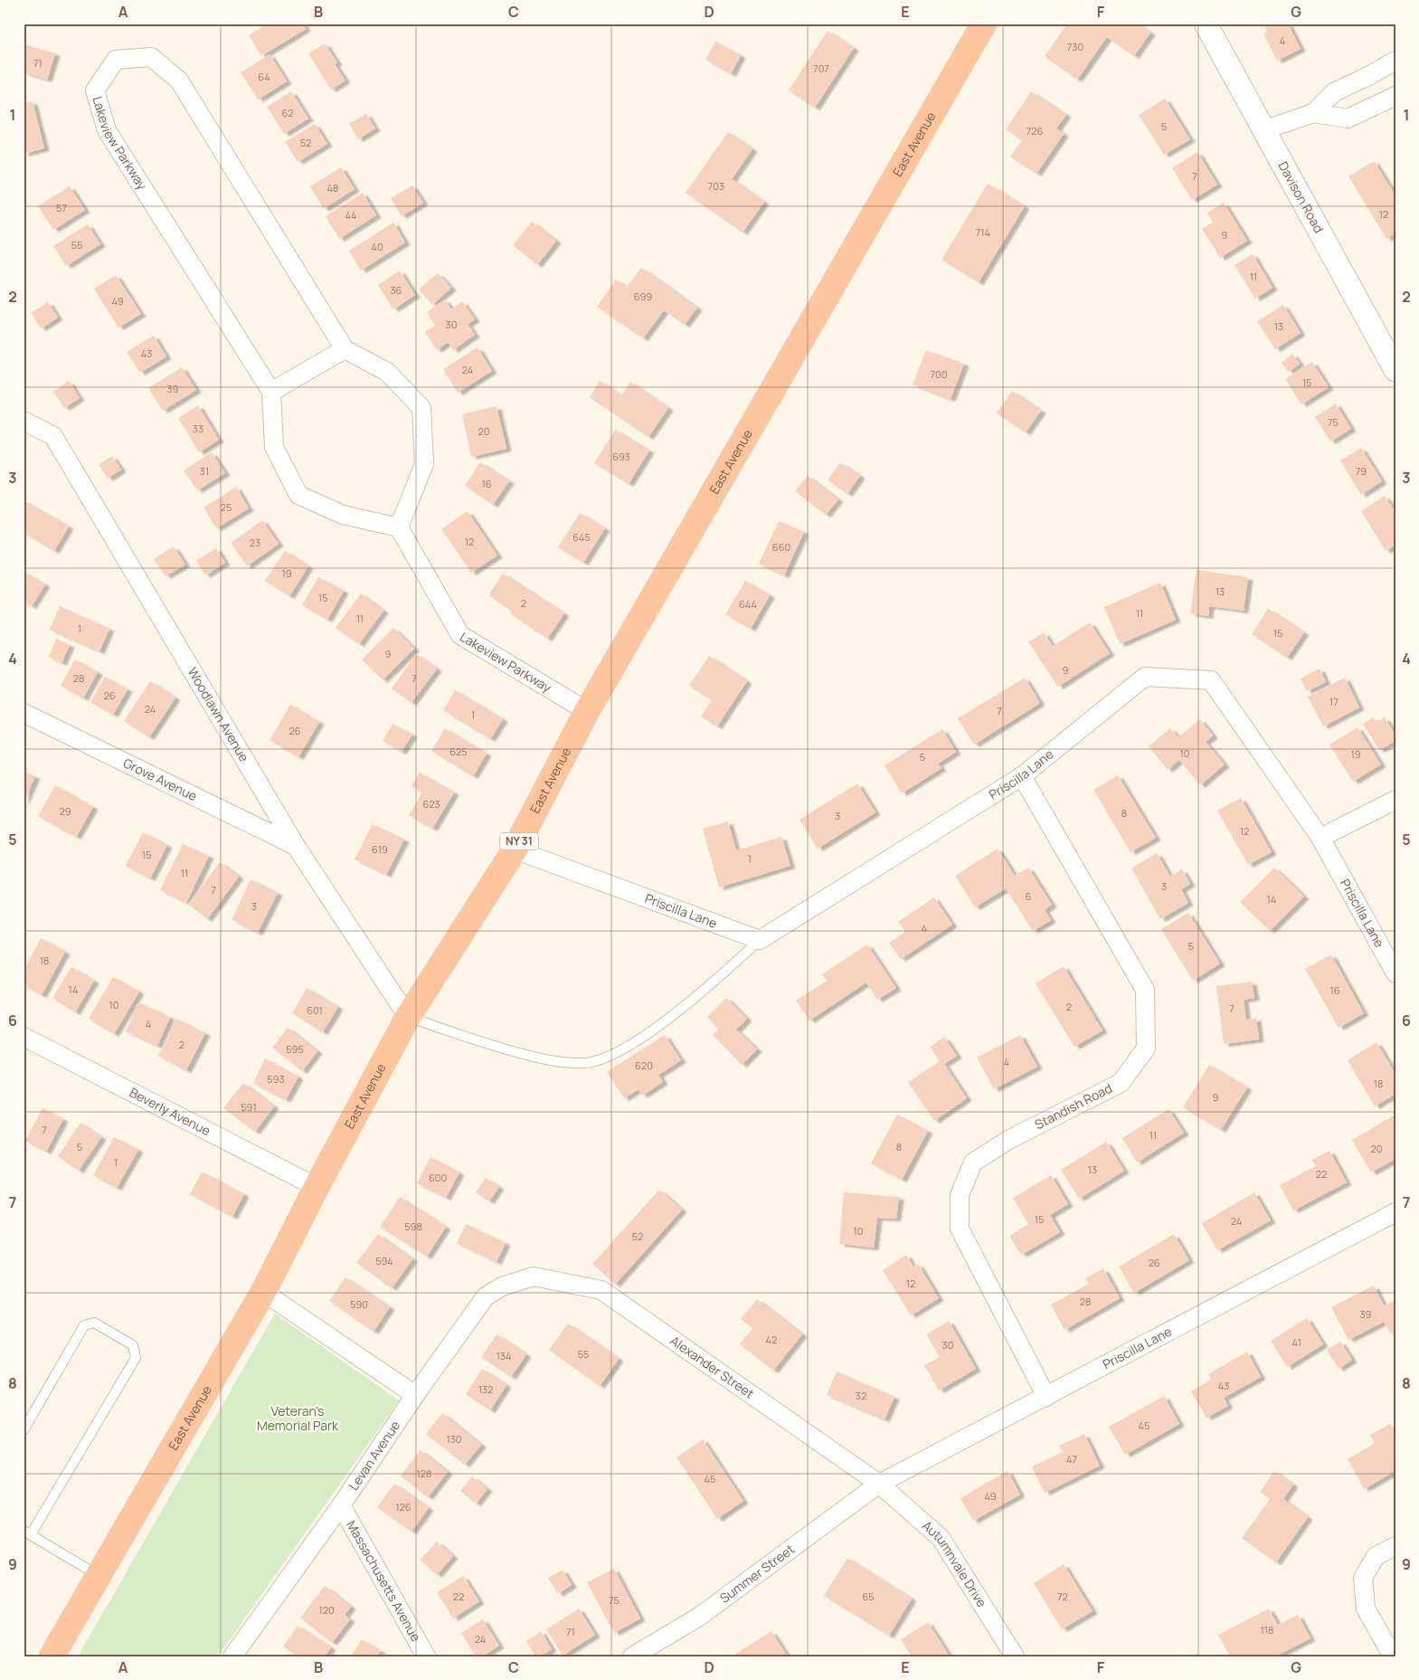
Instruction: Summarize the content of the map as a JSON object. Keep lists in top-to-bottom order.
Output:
{
  "streets": {
    "highway": ["East Avenue", "NY 31"],
    "street": [
      "Lakeview Parkway",
      "Davison Road",
      "Woodlawn Avenue",
      "Priscilla Lane",
      "Grove Avenue",
      "Standish Road",
      "Beverly Avenue",
      "Alexander Street",
      "Levan Avenue",
      "Autumnvale Drive",
      "Summer Street",
      "Massachusetts Avenue"
    ]
  },
  "crossings": [
    ["Lakeview Parkway", "East Avenue"],
    ["East Avenue", "Woodlawn Avenue"],
    ["East Avenue", "Priscilla Lane"],
    ["East Avenue", "Beverly Avenue"],
    ["Woodlawn Avenue", "Grove Avenue"],
    ["Priscilla Lane", "Standish Road"],
    ["Priscilla Lane", "Alexander Street"],
    ["Priscilla Lane", "Autumnvale Drive"],
    ["Priscilla Lane", "Summer Street"],
    ["Alexander Street", "Levan Avenue"],
    ["Alexander Street", "Autumnvale Drive"],
    ["Alexander Street", "Summer Street"],
    ["Levan Avenue", "Massachusetts Avenue"],
    ["Autumnvale Drive", "Summer Street"]
  ],
  "parks": ["Veteran's Memorial Park"],
  "house_numbers": [
    "4",
    "730",
    "71",
    "707",
    "64",
    "62",
    "5",
    "726",
    "52",
    "7",
    "703",
    "48",
    "57",
    "12",
    "44",
    "714",
    "9",
    "55",
    "40",
    "11",
    "36",
    "699",
    "49",
    "30",
    "13",
    "43",
    "24",
    "700",
    "15",
    "39",
    "75",
    "33",
    "20",
    "693",
    "31",
    "79",
    "16",
    "25",
    "645",
    "12",
    "23",
    "660",
    "19",
    "13",
    "15",
    "2",
    "644",
    "11",
    "11",
    "1",
    "15",
    "9",
    "9",
    "28",
    "7",
    "26",
    "17",
    "24",
    "7",
    "1",
    "26",
    "625",
    "10",
    "19",
    "5",
    "623",
    "29",
    "8",
    "3",
    "12",
    "619",
    "15",
    "1",
    "11",
    "3",
    "7",
    "6",
    "14",
    "3",
    "4",
    "5",
    "18",
    "14",
    "16",
    "10",
    "2",
    "7",
    "601",
    "4",
    "2",
    "595",
    "4",
    "620",
    "593",
    "18",
    "9",
    "591",
    "7",
    "11",
    "5",
    "8",
    "20",
    "1",
    "13",
    "22",
    "600",
    "15",
    "24",
    "598",
    "10",
    "52",
    "594",
    "26",
    "12",
    "28",
    "590",
    "39",
    "42",
    "41",
    "30",
    "55",
    "134",
    "43",
    "132",
    "32",
    "45",
    "130",
    "47",
    "128",
    "45",
    "49",
    "126",
    "22",
    "65",
    "72",
    "75",
    "120",
    "118",
    "71",
    "24"
  ],
  "grid": {
    "columns": [
      "A",
      "B",
      "C",
      "D",
      "E",
      "F",
      "G"
    ],
    "rows": [
      "1",
      "2",
      "3",
      "4",
      "5",
      "6",
      "7",
      "8",
      "9"
    ]
  }
}
